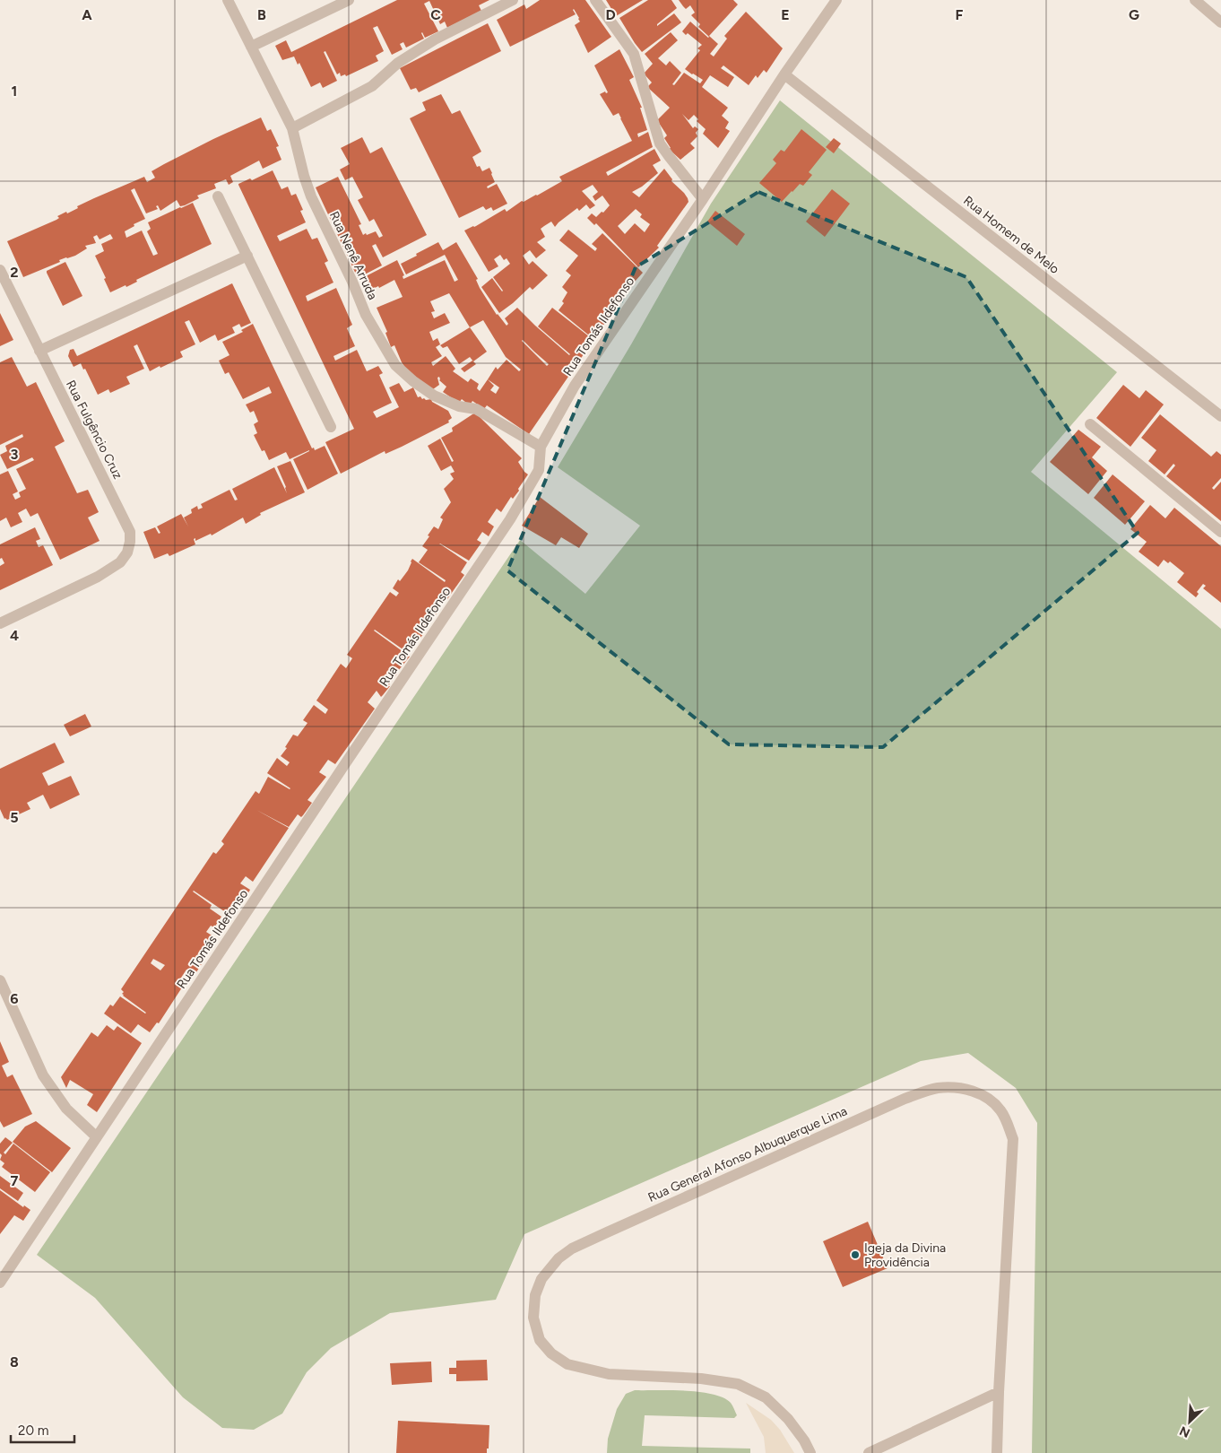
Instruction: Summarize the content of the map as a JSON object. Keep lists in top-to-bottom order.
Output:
{
  "streets": {
    "street": [
      "Rua Homem de Melo",
      "Rua Nenê Arruda",
      "Rua Tomás Ildefonso",
      "Rua Fulgêncio Cruz",
      "Rua General Afonso Albuquerque Lima"
    ]
  },
  "crossings": [
    ["Rua Homem de Melo", "Rua Tomás Ildefonso"],
    ["Rua Nenê Arruda", "Rua Tomás Ildefonso"]
  ],
  "places": ["Igeja da Divina Providência"],
  "scale_bar": "20 m",
  "north": "bottom left",
  "grid": {
    "columns": [
      "A",
      "B",
      "C",
      "D",
      "E",
      "F",
      "G"
    ],
    "rows": [
      "1",
      "2",
      "3",
      "4",
      "5",
      "6",
      "7",
      "8"
    ]
  }
}
